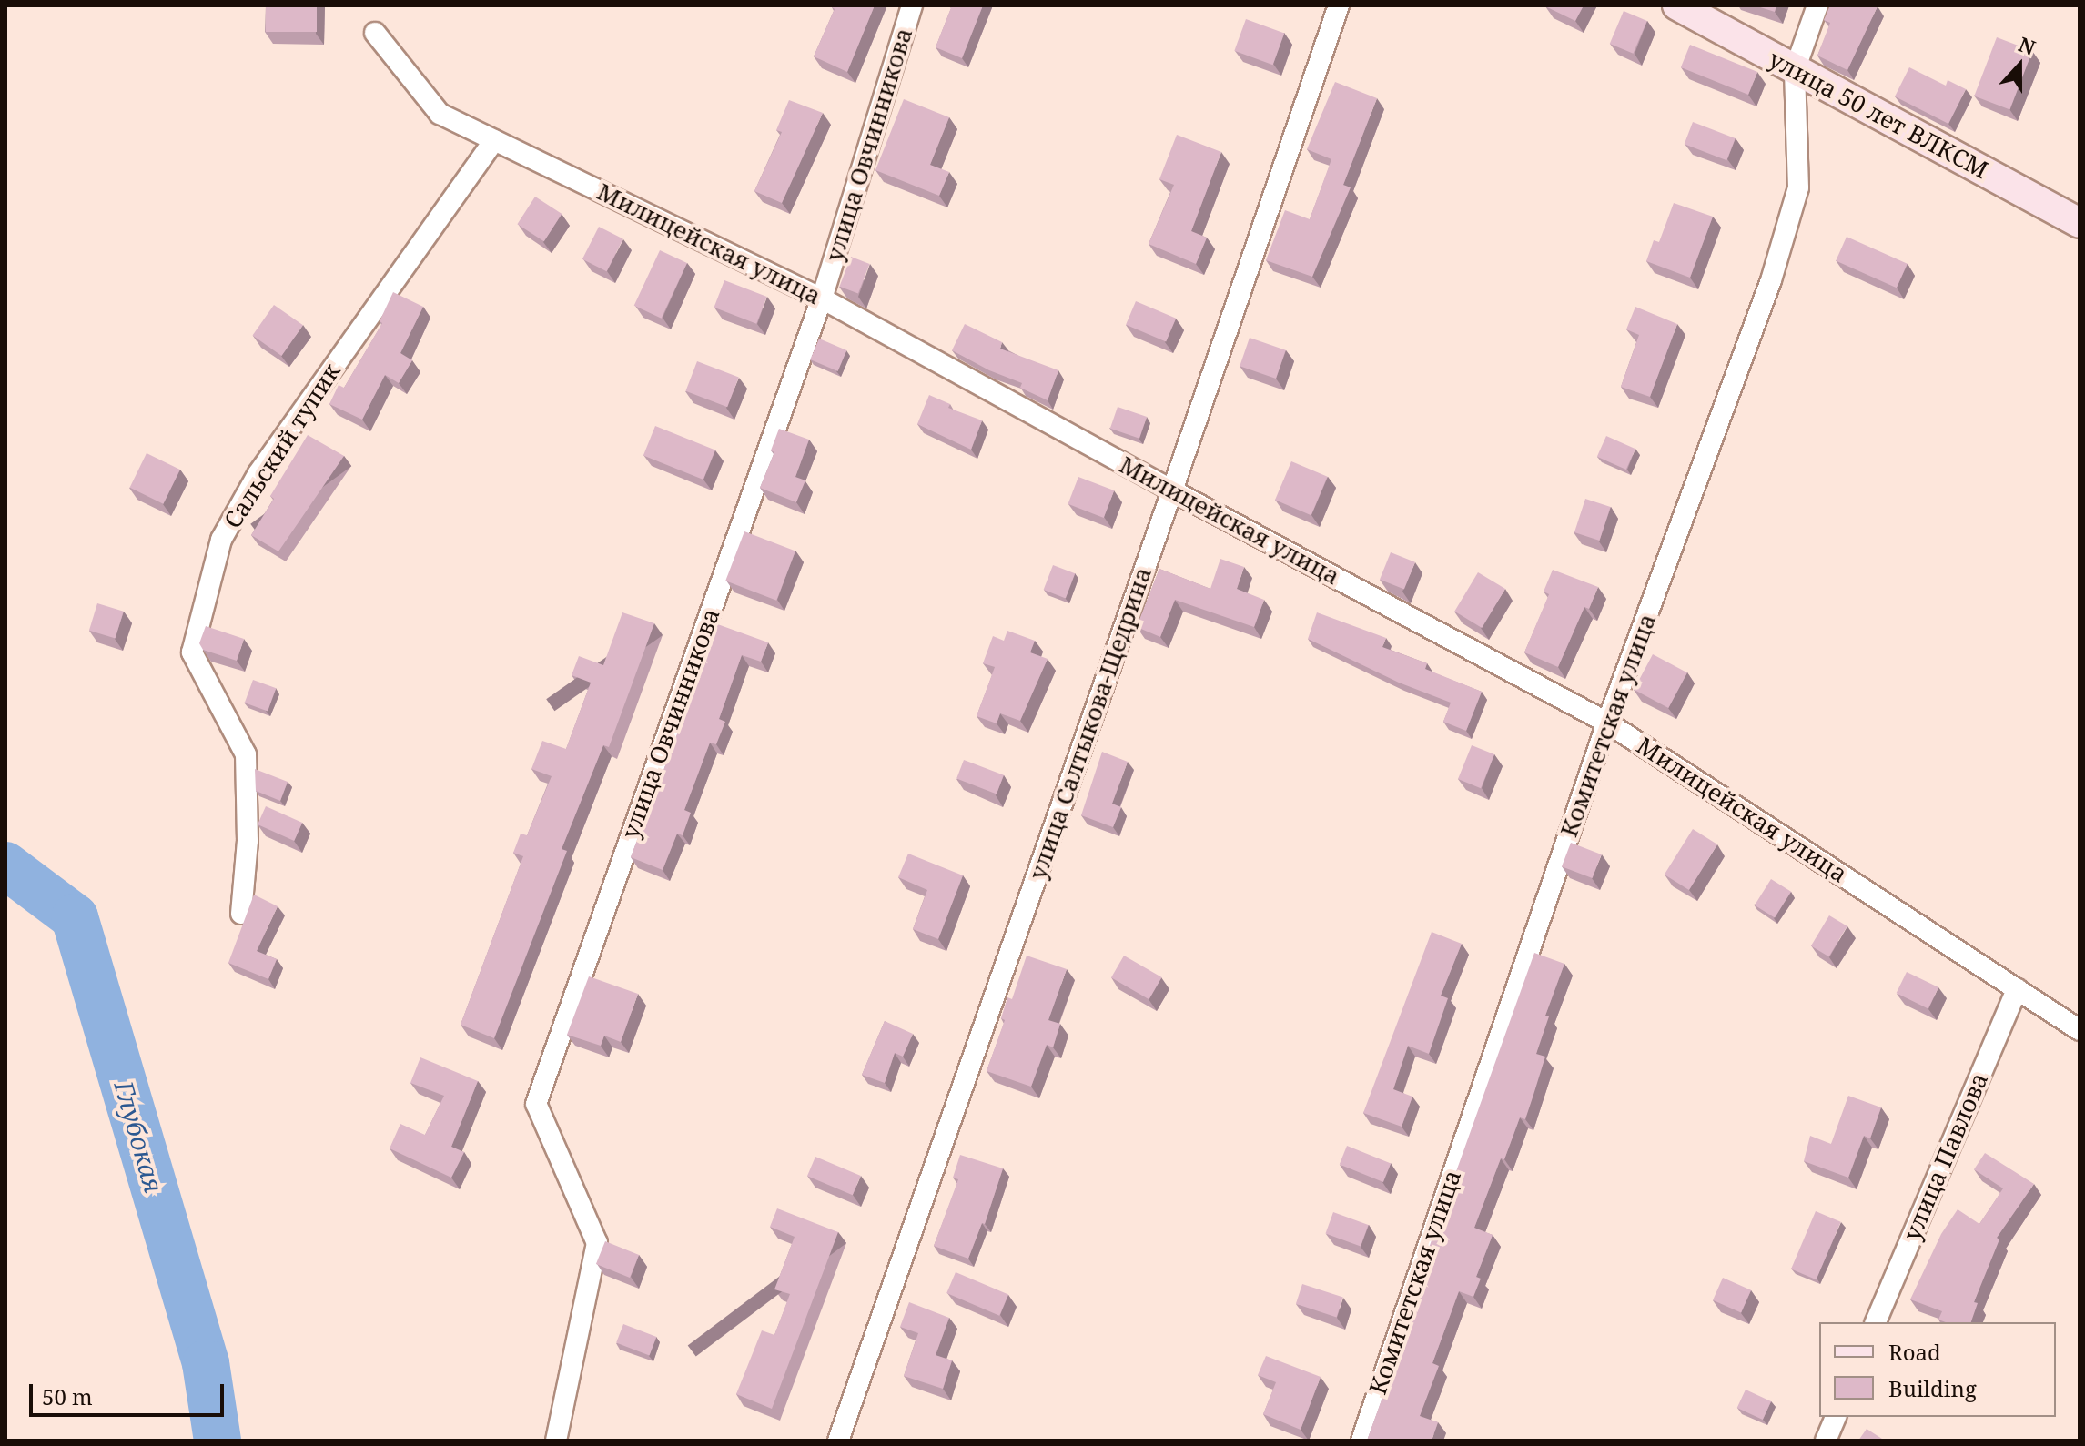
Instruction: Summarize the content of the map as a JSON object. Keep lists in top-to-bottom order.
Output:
{
  "streets": {
    "main road": ["улица 50 лет ВЛКСМ"],
    "street": [
      "улица Овчинникова",
      "Милицейская улица",
      "Сальский тупик",
      "улица Салтыкова-Щедрина",
      "Комитетская улица",
      "улица Павлова"
    ]
  },
  "crossings": [
    ["улица 50 лет ВЛКСМ", "Комитетская улица"],
    ["улица Овчинникова", "Милицейская улица"],
    ["Милицейская улица", "Сальский тупик"],
    ["Милицейская улица", "улица Салтыкова-Щедрина"],
    ["Милицейская улица", "Комитетская улица"],
    ["Милицейская улица", "улица Павлова"]
  ],
  "water": ["Глубокая"],
  "legend": ["Road", "Building"],
  "scale_bar": "50 m",
  "north": "top"
}
